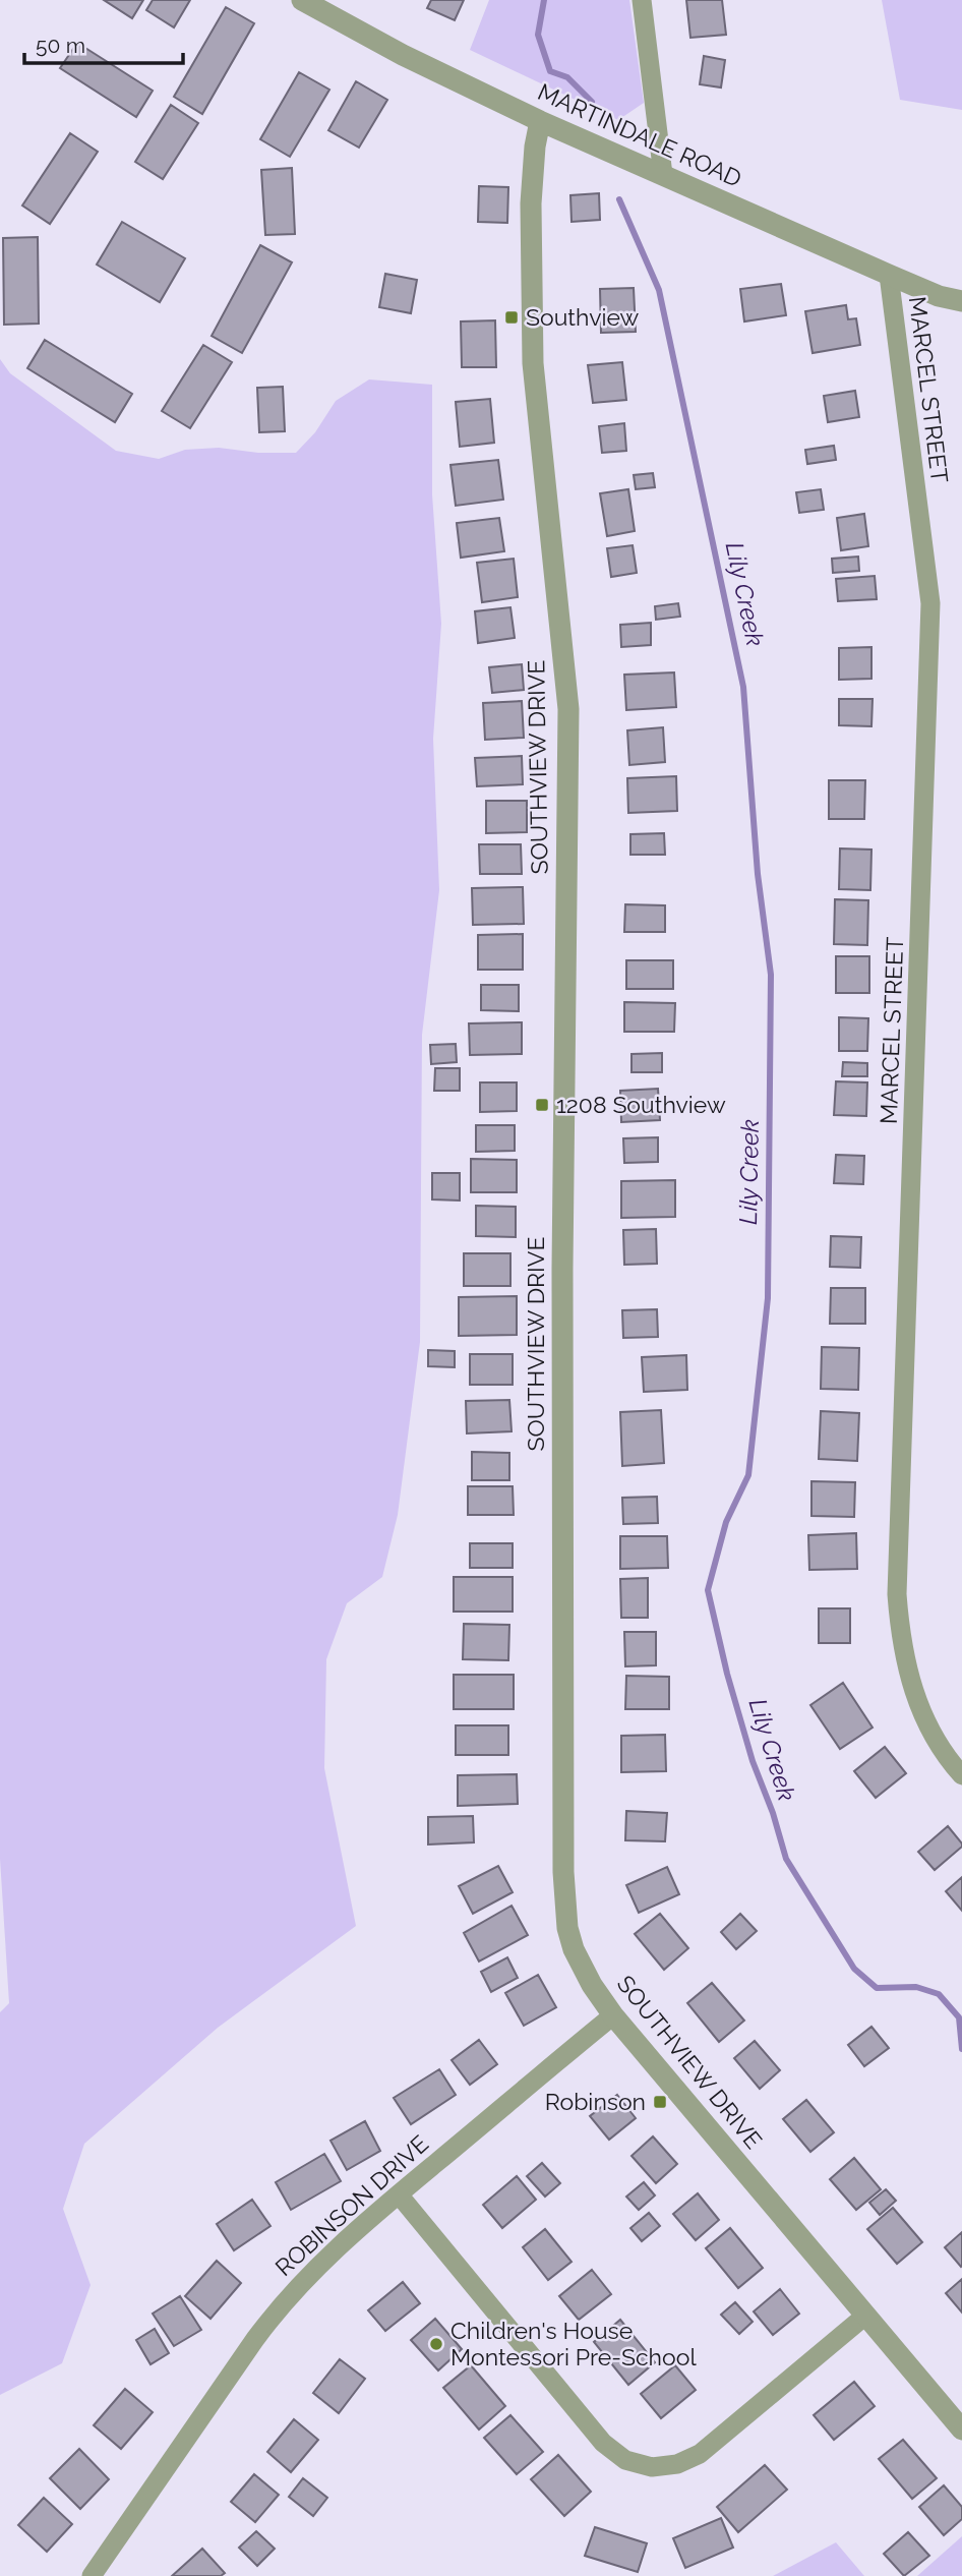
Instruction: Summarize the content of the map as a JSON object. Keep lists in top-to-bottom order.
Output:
{
  "streets": {
    "street": [
      "MARTINDALE ROAD",
      "MARCEL STREET",
      "SOUTHVIEW DRIVE",
      "ROBINSON DRIVE"
    ]
  },
  "crossings": [
    ["MARTINDALE ROAD", "MARCEL STREET"],
    ["MARTINDALE ROAD", "SOUTHVIEW DRIVE"],
    ["SOUTHVIEW DRIVE", "ROBINSON DRIVE"]
  ],
  "water": ["Lily Creek"],
  "places": {
    "transit": ["Southview", "1208 Southview", "Robinson"],
    "other": ["Children's House Montessori Pre-School"]
  },
  "scale_bar": "50 m"
}
